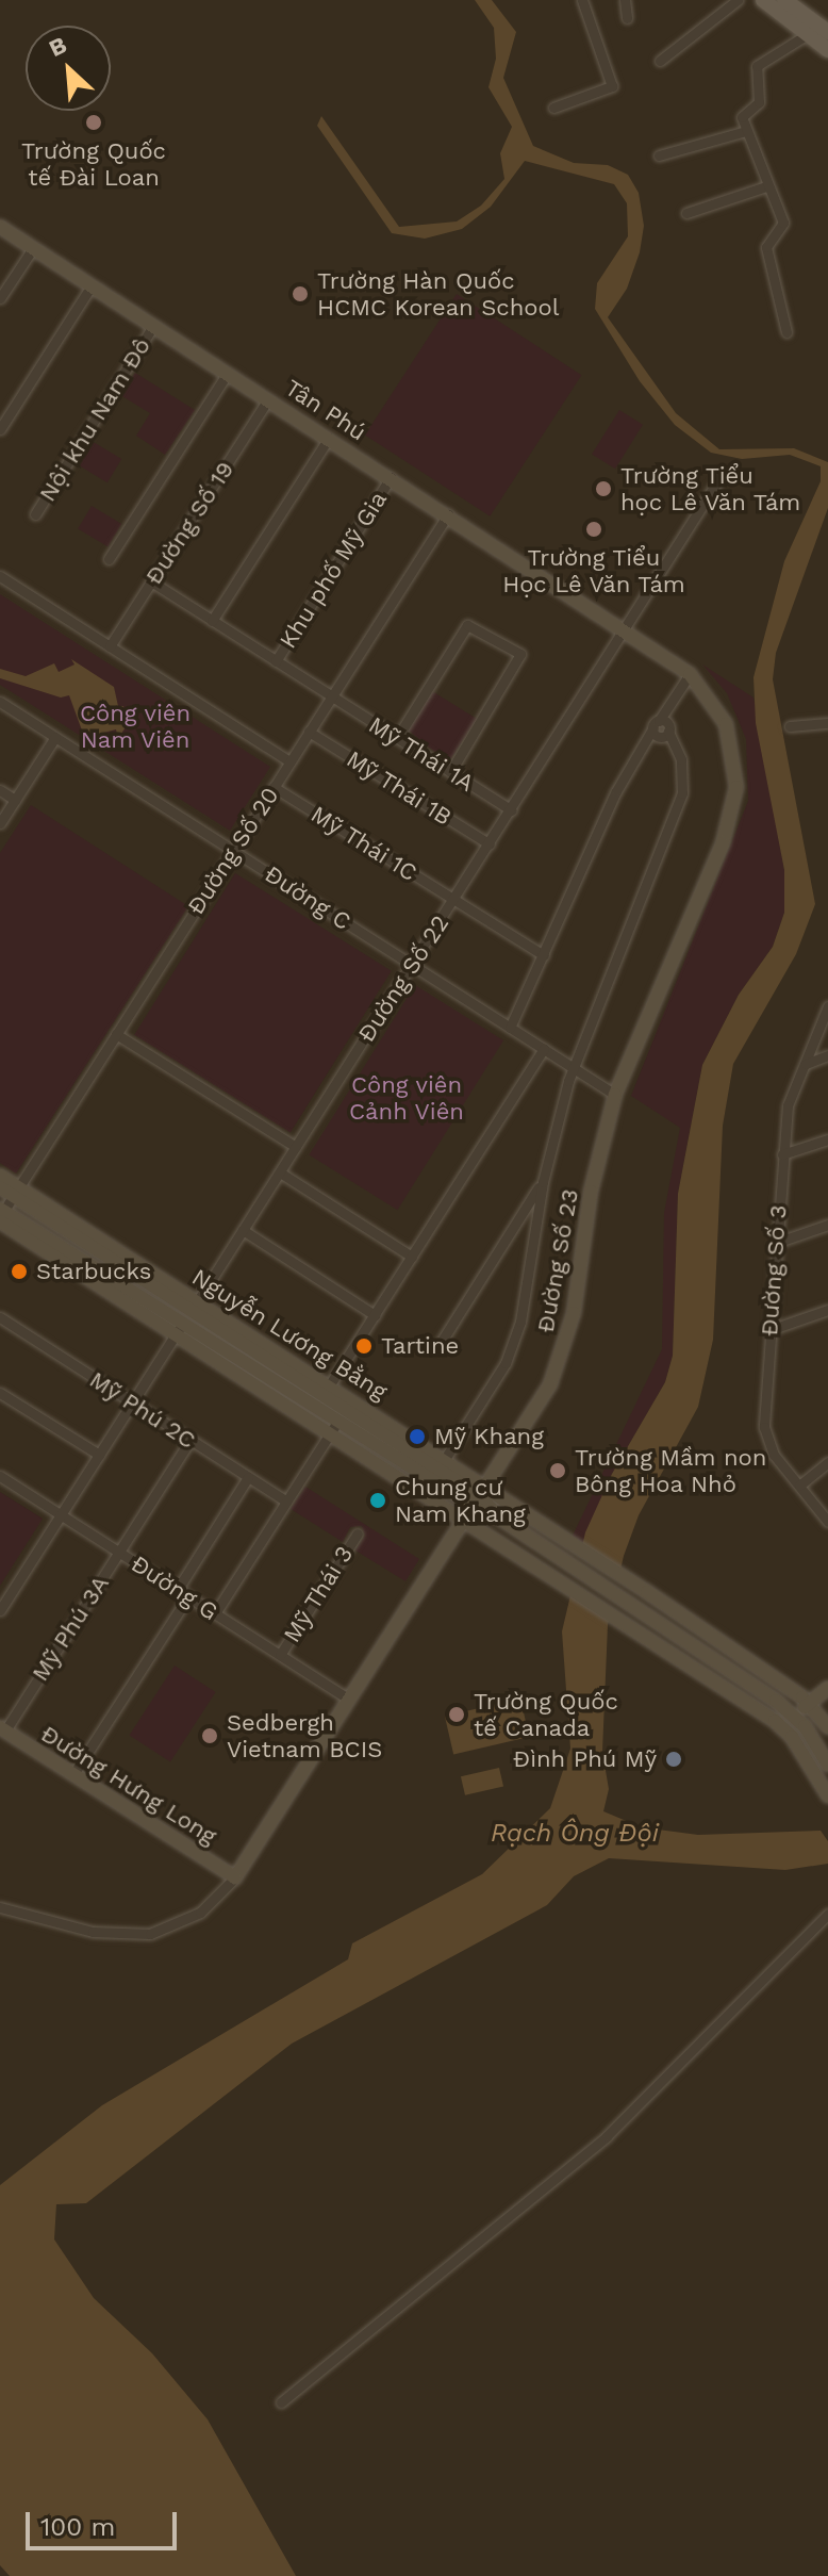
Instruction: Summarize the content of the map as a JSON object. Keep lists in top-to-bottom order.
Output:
{
  "streets": {
    "main road": [
      "Tân Phú",
      "Đường Số 23",
      "Nguyễn Lương Bằng",
      "Đường Hưng Long"
    ],
    "street": [
      "Nội khu Nam Đô",
      "Đường Số 19",
      "Khu phố Mỹ Gia",
      "Mỹ Thái 1A",
      "Mỹ Thái 1B",
      "Mỹ Thái 1C",
      "Đường Số 20",
      "Đường C",
      "Đường Số 22",
      "Đường Số 3",
      "Mỹ Phú 2C",
      "Đường G",
      "Mỹ Thái 3",
      "Mỹ Phú 3A"
    ]
  },
  "crossings": [
    ["Tân Phú", "Nội khu Nam Đô"],
    ["Tân Phú", "Đường Số 19"],
    ["Tân Phú", "Khu phố Mỹ Gia"],
    ["Tân Phú", "Đường Số 20"],
    ["Tân Phú", "Đường Số 22"],
    ["Tân Phú", "Đường Số 23"],
    ["Đường Số 19", "Khu phố Mỹ Gia"],
    ["Khu phố Mỹ Gia", "Mỹ Thái 1A"],
    ["Khu phố Mỹ Gia", "Đường Số 20"],
    ["Mỹ Thái 1A", "Đường Số 20"],
    ["Mỹ Thái 1A", "Đường Số 22"],
    ["Mỹ Thái 1B", "Đường Số 20"],
    ["Mỹ Thái 1B", "Đường Số 22"],
    ["Mỹ Thái 1C", "Đường Số 20"],
    ["Mỹ Thái 1C", "Đường Số 22"],
    ["Đường Số 20", "Đường C"],
    ["Đường Số 20", "Nguyễn Lương Bằng"],
    ["Đường C", "Đường Số 22"],
    ["Đường C", "Đường Số 23"],
    ["Đường Số 22", "Đường Số 23"],
    ["Đường Số 22", "Nguyễn Lương Bằng"],
    ["Đường Số 22", "Mỹ Phú 2C"],
    ["Đường Số 22", "Đường G"],
    ["Đường Số 23", "Nguyễn Lương Bằng"],
    ["Đường Số 23", "Đường G"],
    ["Đường Số 23", "Đường Hưng Long"],
    ["Mỹ Phú 2C", "Mỹ Phú 3A"],
    ["Đường G", "Mỹ Thái 3"],
    ["Đường G", "Mỹ Phú 3A"],
    ["Mỹ Phú 3A", "Đường Hưng Long"]
  ],
  "water": ["Rạch Ông Đội"],
  "parks": ["Công viên Nam Viên", "Công viên Cảnh Viên"],
  "places": [
    "Trường Quốc tế Đài Loan",
    "Trường Hàn Quốc HCMC Korean School",
    "Trường Tiểu học Lê Văn Tám",
    "Trường Tiểu Học Lê Văn Tám",
    "Starbucks",
    "Tartine",
    "Mỹ Khang",
    "Trường Mầm non Bông Hoa Nhỏ",
    "Chung cư Nam Khang",
    "Trường Quốc tế Canada",
    "Sedbergh Vietnam BCIS",
    "Đình Phú Mỹ"
  ],
  "scale_bar": "100 m",
  "north": "top left"
}
